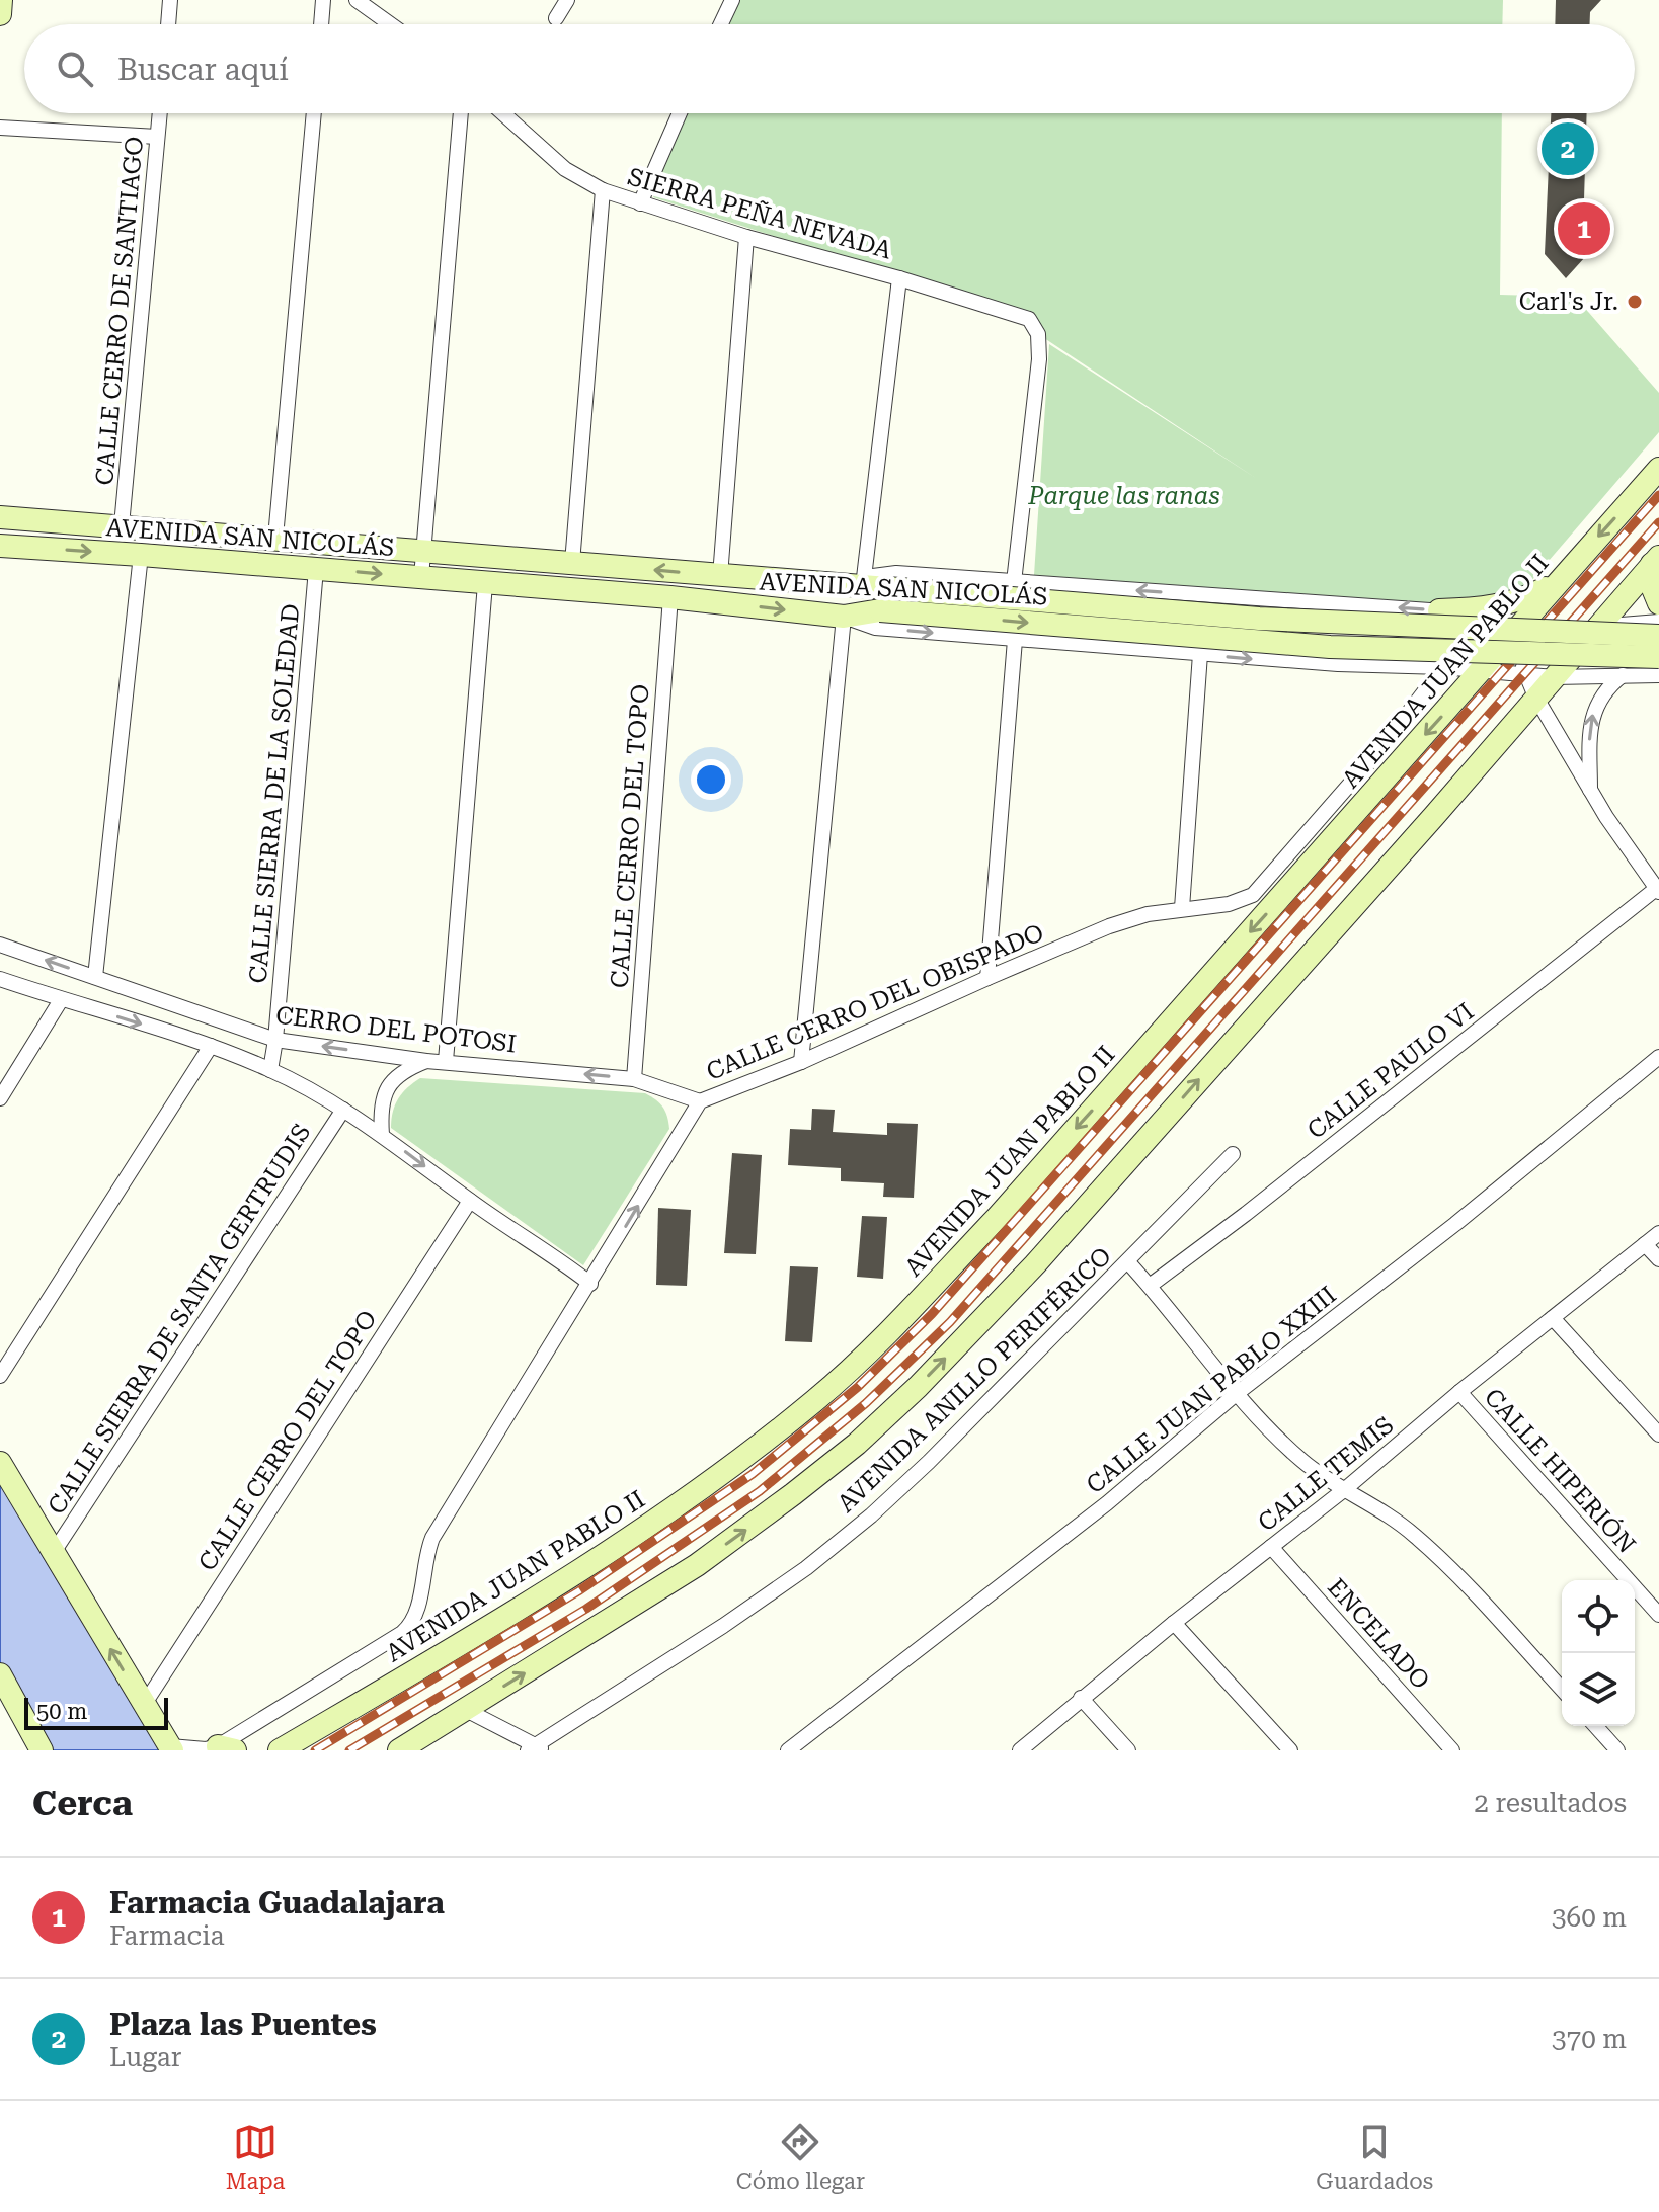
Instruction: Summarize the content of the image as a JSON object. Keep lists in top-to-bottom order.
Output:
{
  "streets": {
    "main road": ["AVENIDA SAN NICOLÁS", "AVENIDA JUAN PABLO II"],
    "street": [
      "SIERRA PEÑA NEVADA",
      "CALLE CERRO DE SANTIAGO",
      "CALLE SIERRA DE LA SOLEDAD",
      "CALLE CERRO DEL TOPO",
      "CALLE CERRO DEL OBISPADO",
      "CERRO DEL POTOSI",
      "CALLE PAULO VI",
      "CALLE SIERRA DE SANTA GERTRUDIS",
      "AVENIDA ANILLO PERIFÉRICO",
      "CALLE JUAN PABLO XXIII",
      "CALLE HIPERIÓN",
      "CALLE TEMIS",
      "ENCELADO"
    ]
  },
  "crossings": [
    ["CALLE CERRO DE SANTIAGO", "AVENIDA SAN NICOLÁS"],
    ["AVENIDA SAN NICOLÁS", "CALLE SIERRA DE LA SOLEDAD"],
    ["AVENIDA SAN NICOLÁS", "CALLE CERRO DEL TOPO"],
    ["CALLE SIERRA DE LA SOLEDAD", "CERRO DEL POTOSI"],
    ["CALLE CERRO DEL TOPO", "CERRO DEL POTOSI"],
    ["CALLE CERRO DEL OBISPADO", "CERRO DEL POTOSI"],
    ["CALLE HIPERIÓN", "CALLE TEMIS"],
    ["CALLE TEMIS", "ENCELADO"]
  ],
  "parks": ["Parque las ranas"],
  "places": ["Carl's Jr."],
  "scale_bar": "50 m",
  "page": {
    "search": "Buscar aquí",
    "pins": ["2", "1"],
    "scale": "50 m",
    "heading": ["Cerca", "2 resultados"],
    "list": [
      {
        "mark": "1",
        "name": "Farmacia Guadalajara",
        "note": "Farmacia",
        "value": "360 m"
      },
      {
        "mark": "2",
        "name": "Plaza las Puentes",
        "note": "Lugar",
        "value": "370 m"
      }
    ],
    "nav": ["Mapa", "Cómo llegar", "Guardados"]
  }
}
